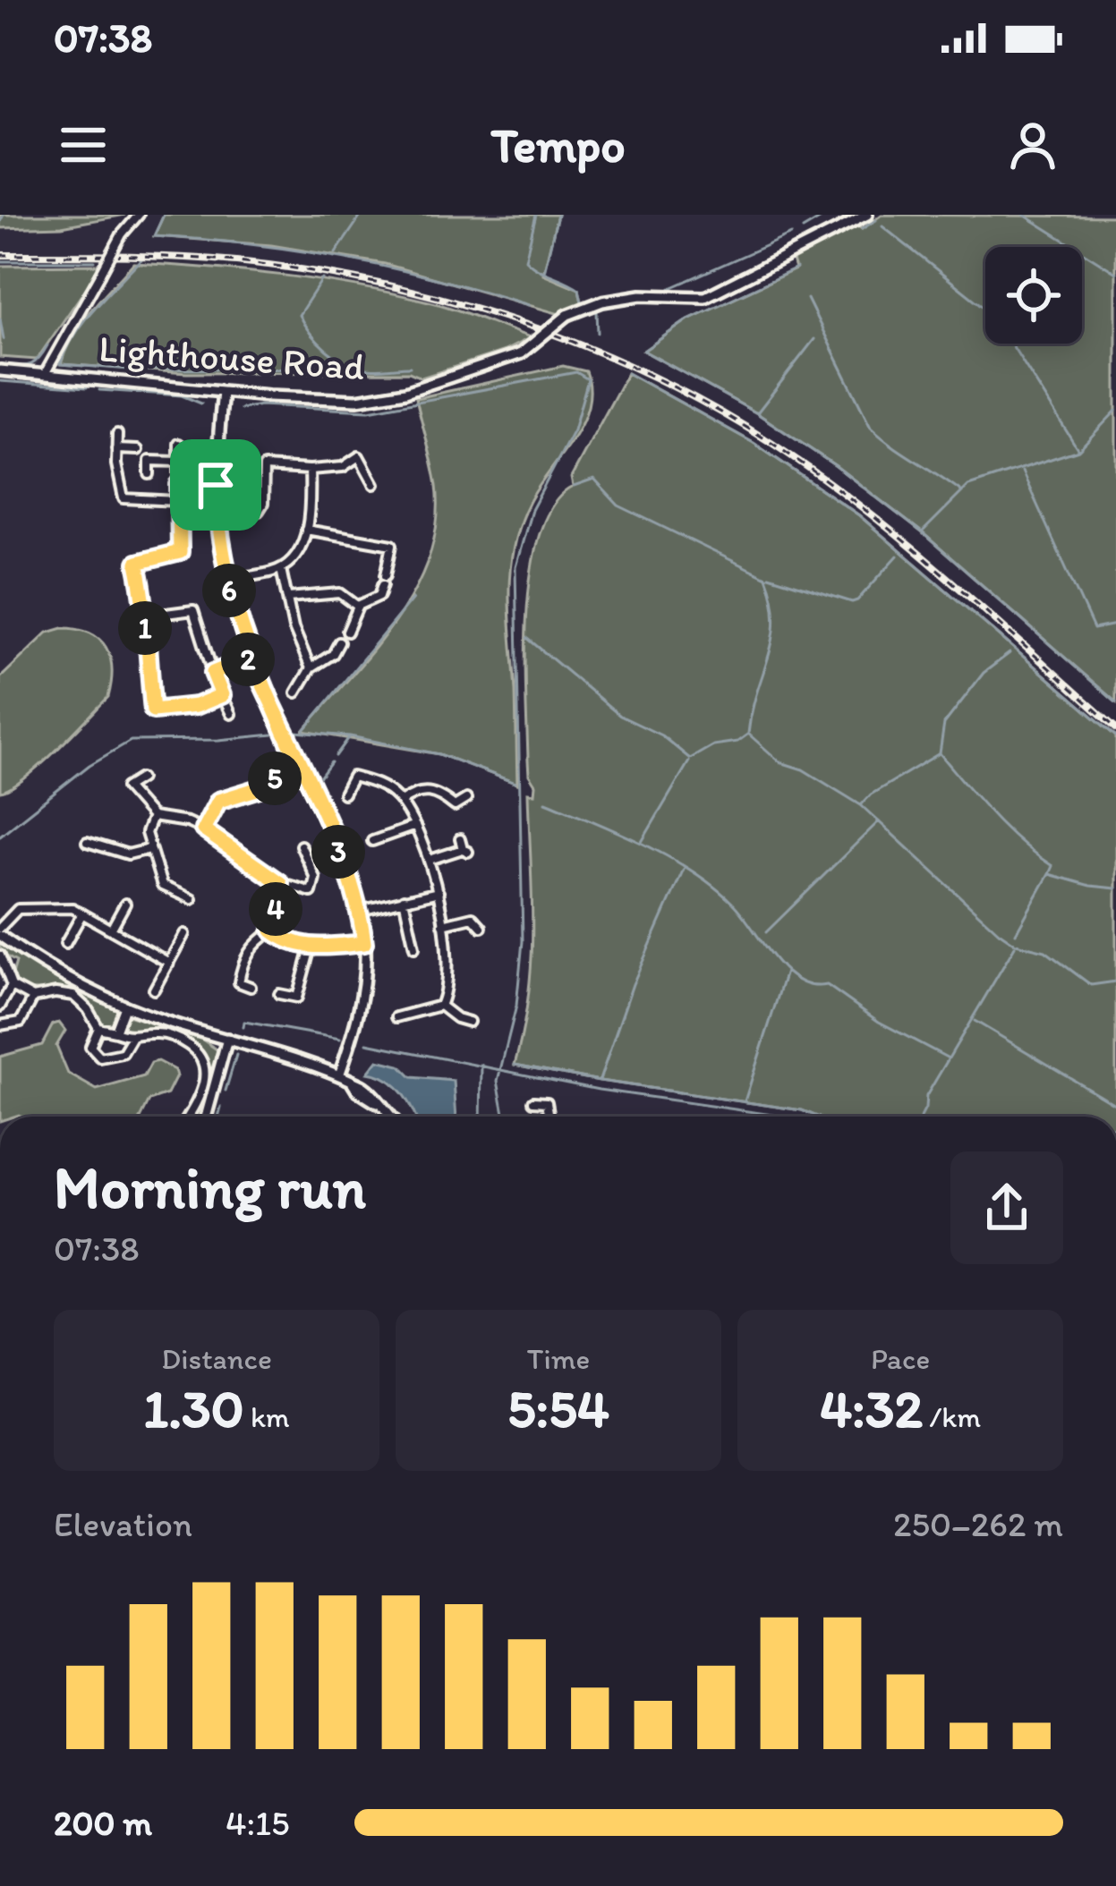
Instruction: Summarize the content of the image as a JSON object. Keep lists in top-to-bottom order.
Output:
{
  "streets": {
    "street": ["Lighthouse Road"]
  },
  "page": {
    "status": "07:38",
    "header": "Tempo",
    "pins": [
      "6",
      "1",
      "2",
      "5",
      "3",
      "4"
    ],
    "heading": ["Morning run", "07:38"],
    "stats": [
      ["Distance", "1.30 km"],
      ["Time", "5:54"],
      ["Pace", "4:32 /km"]
    ],
    "chart": ["Elevation", "250–262 m"],
    "list": [
      {
        "name": "200 m",
        "note": "4:15"
      }
    ]
  }
}
